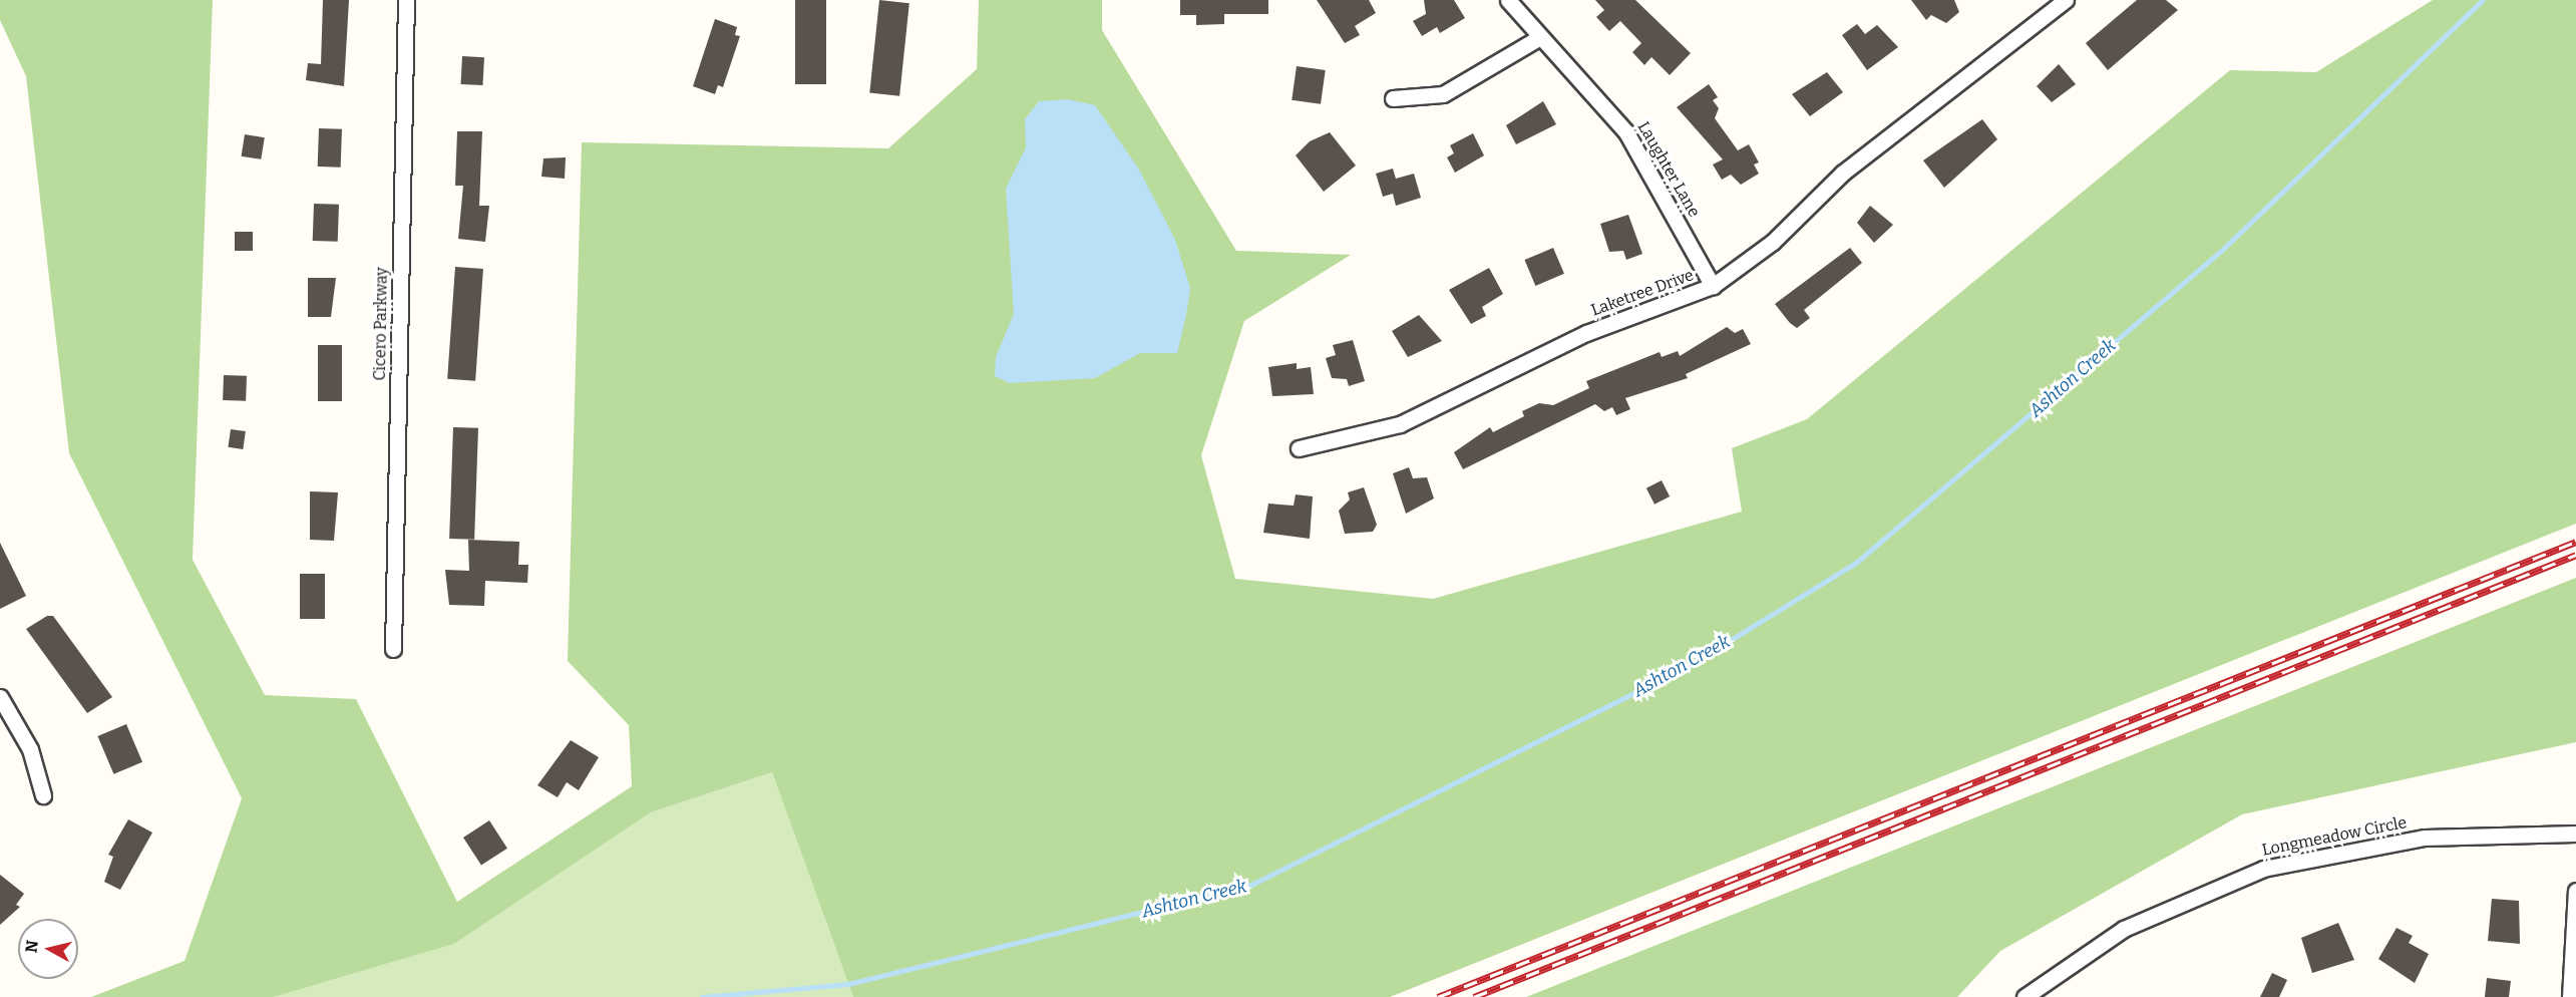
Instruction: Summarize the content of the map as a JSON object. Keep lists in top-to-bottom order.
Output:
{
  "streets": {
    "street": [
      "Laughter Lane",
      "Laketree Drive",
      "Cicero Parkway",
      "Longmeadow Circle"
    ]
  },
  "crossings": [
    ["Laughter Lane", "Laketree Drive"]
  ],
  "water": ["Ashton Creek"],
  "north": "left"
}
